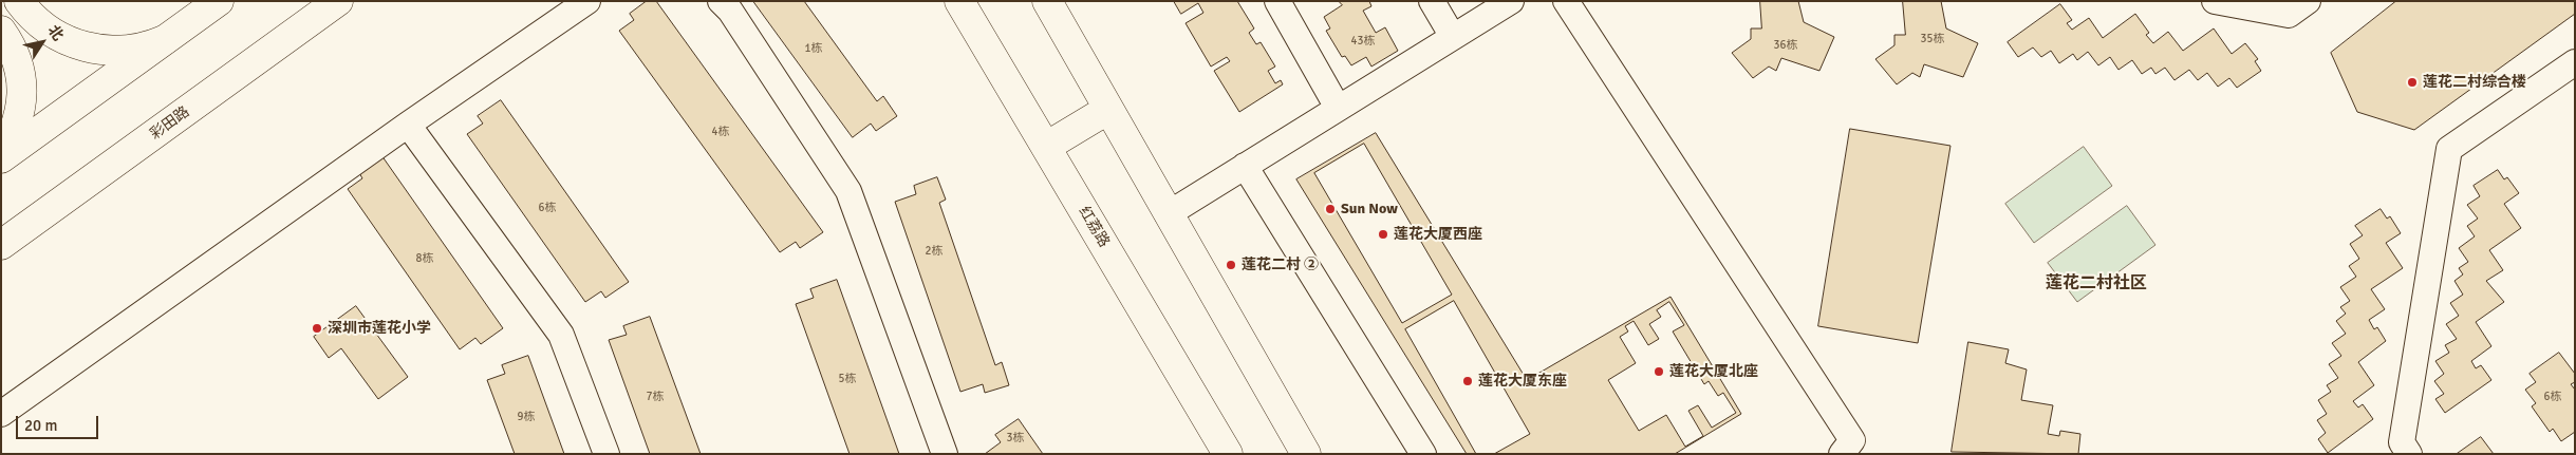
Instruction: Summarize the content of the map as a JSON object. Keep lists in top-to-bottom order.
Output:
{
  "streets": {
    "main road": ["彩田路", "红荔路"]
  },
  "districts": ["莲花二村社区"],
  "places": [
    "莲花二村综合楼",
    "Sun Now",
    "莲花大厦西座",
    "莲花二村 ②",
    "深圳市莲花小学",
    "莲花大厦北座",
    "莲花大厦东座"
  ],
  "house_numbers": [
    "35栋",
    "43栋",
    "36栋",
    "1栋",
    "4栋",
    "6栋",
    "2栋",
    "8栋",
    "5栋",
    "7栋",
    "6栋",
    "9栋",
    "3栋"
  ],
  "scale_bar": "20 m",
  "north": "top right"
}
